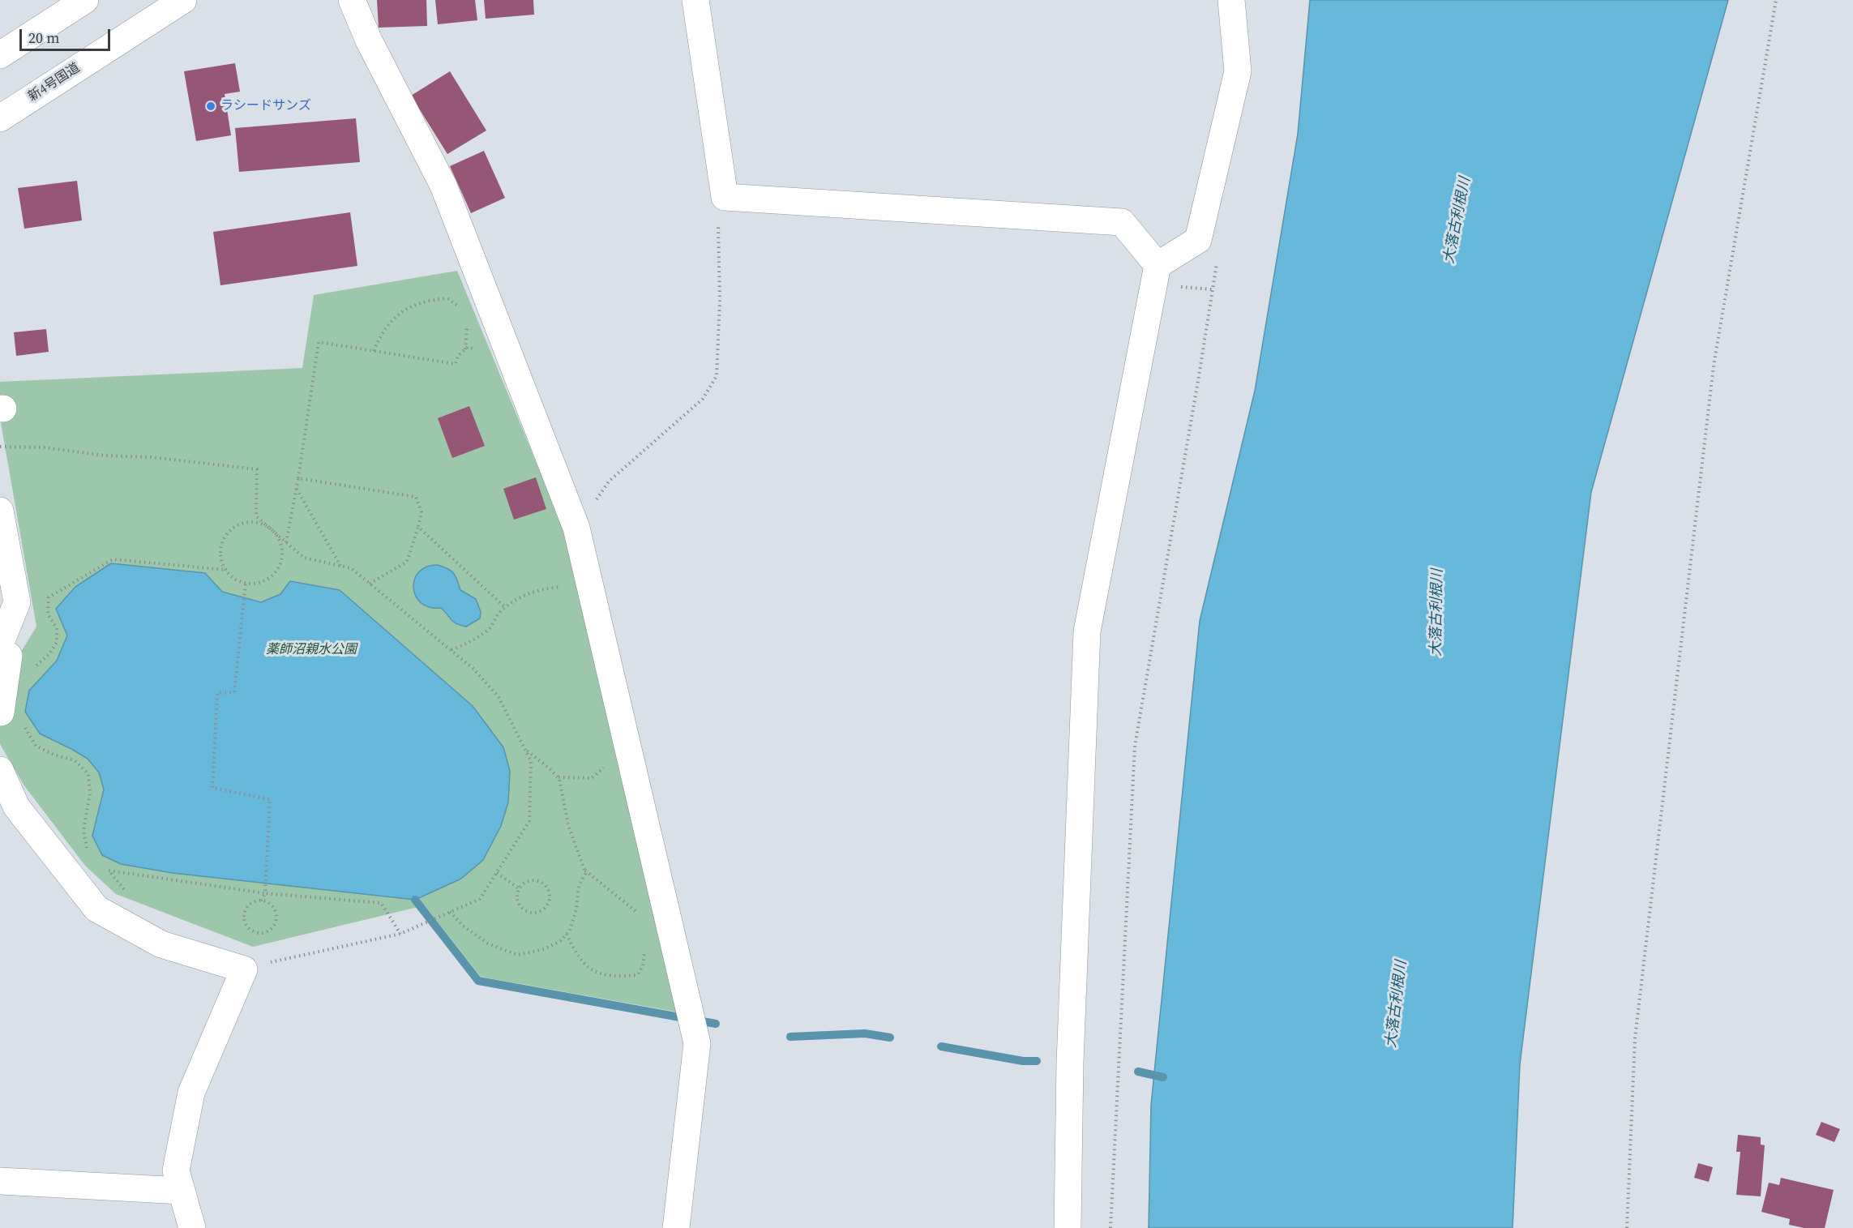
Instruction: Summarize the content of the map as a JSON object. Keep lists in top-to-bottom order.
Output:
{
  "streets": {
    "main road": ["新4号国道"]
  },
  "water": ["大落古利根川"],
  "parks": ["薬師沼親水公園"],
  "places": ["ラシードサンズ"],
  "scale_bar": "20 m"
}
